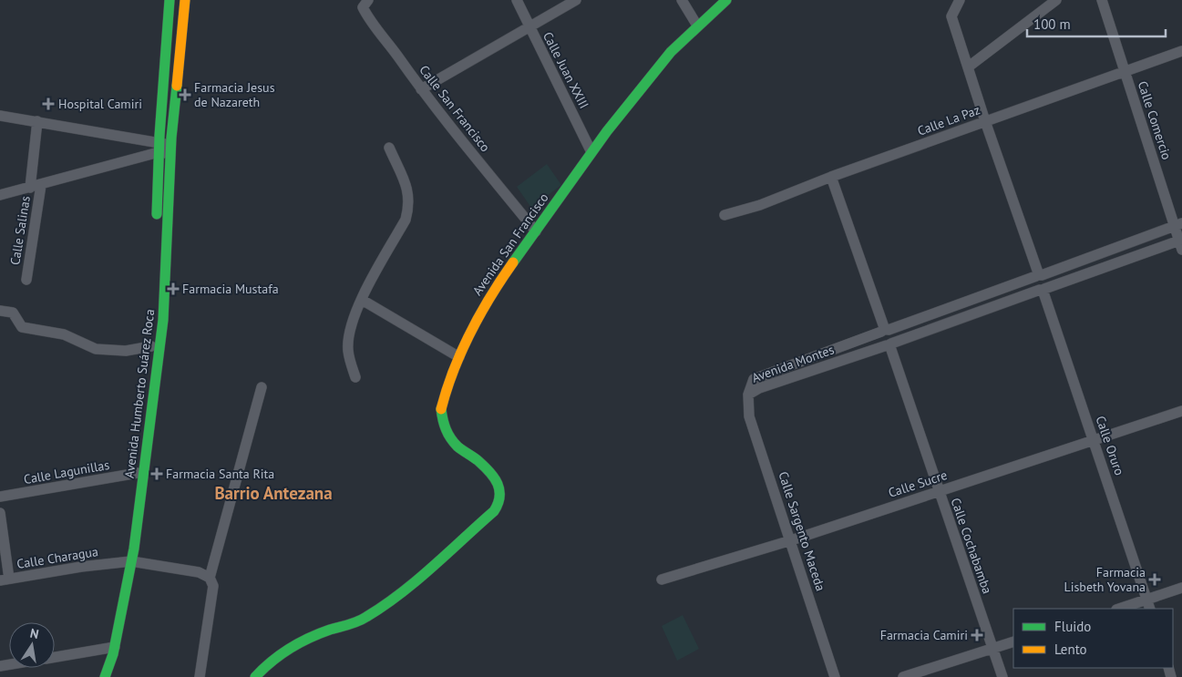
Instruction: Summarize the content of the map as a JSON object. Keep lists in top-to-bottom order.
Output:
{
  "streets": {
    "main road": ["Avenida San Francisco", "Avenida Humberto Suárez Roca"],
    "street": [
      "Calle Juan XXIII",
      "Calle San Francisco",
      "Calle La Paz",
      "Calle Comercio",
      "Calle Salinas",
      "Avenida Montes",
      "Calle Oruro",
      "Calle Lagunillas",
      "Calle Sucre",
      "Calle Sargento Maceda",
      "Calle Cochabamba",
      "Calle Charagua"
    ]
  },
  "crossings": [
    ["Calle Juan XXIII", "Avenida San Francisco"],
    ["Calle San Francisco", "Avenida San Francisco"],
    ["Calle La Paz", "Calle Comercio"],
    ["Calle Comercio", "Avenida Montes"],
    ["Avenida Montes", "Calle Oruro"],
    ["Avenida Montes", "Calle Sargento Maceda"],
    ["Avenida Montes", "Calle Cochabamba"],
    ["Avenida Humberto Suárez Roca", "Calle Lagunillas"],
    ["Avenida Humberto Suárez Roca", "Calle Charagua"],
    ["Calle Oruro", "Calle Sucre"],
    ["Calle Sucre", "Calle Sargento Maceda"],
    ["Calle Sucre", "Calle Cochabamba"]
  ],
  "districts": ["Barrio Antezana"],
  "places": {
    "health": [
      "Farmacia Jesus de Nazareth",
      "Hospital Camiri",
      "Farmacia Mustafa",
      "Farmacia Santa Rita",
      "Farmacia Lisbeth Yovana",
      "Farmacia Camiri"
    ]
  },
  "legend": ["Fluido", "Lento"],
  "scale_bar": "100 m",
  "north": "top"
}
